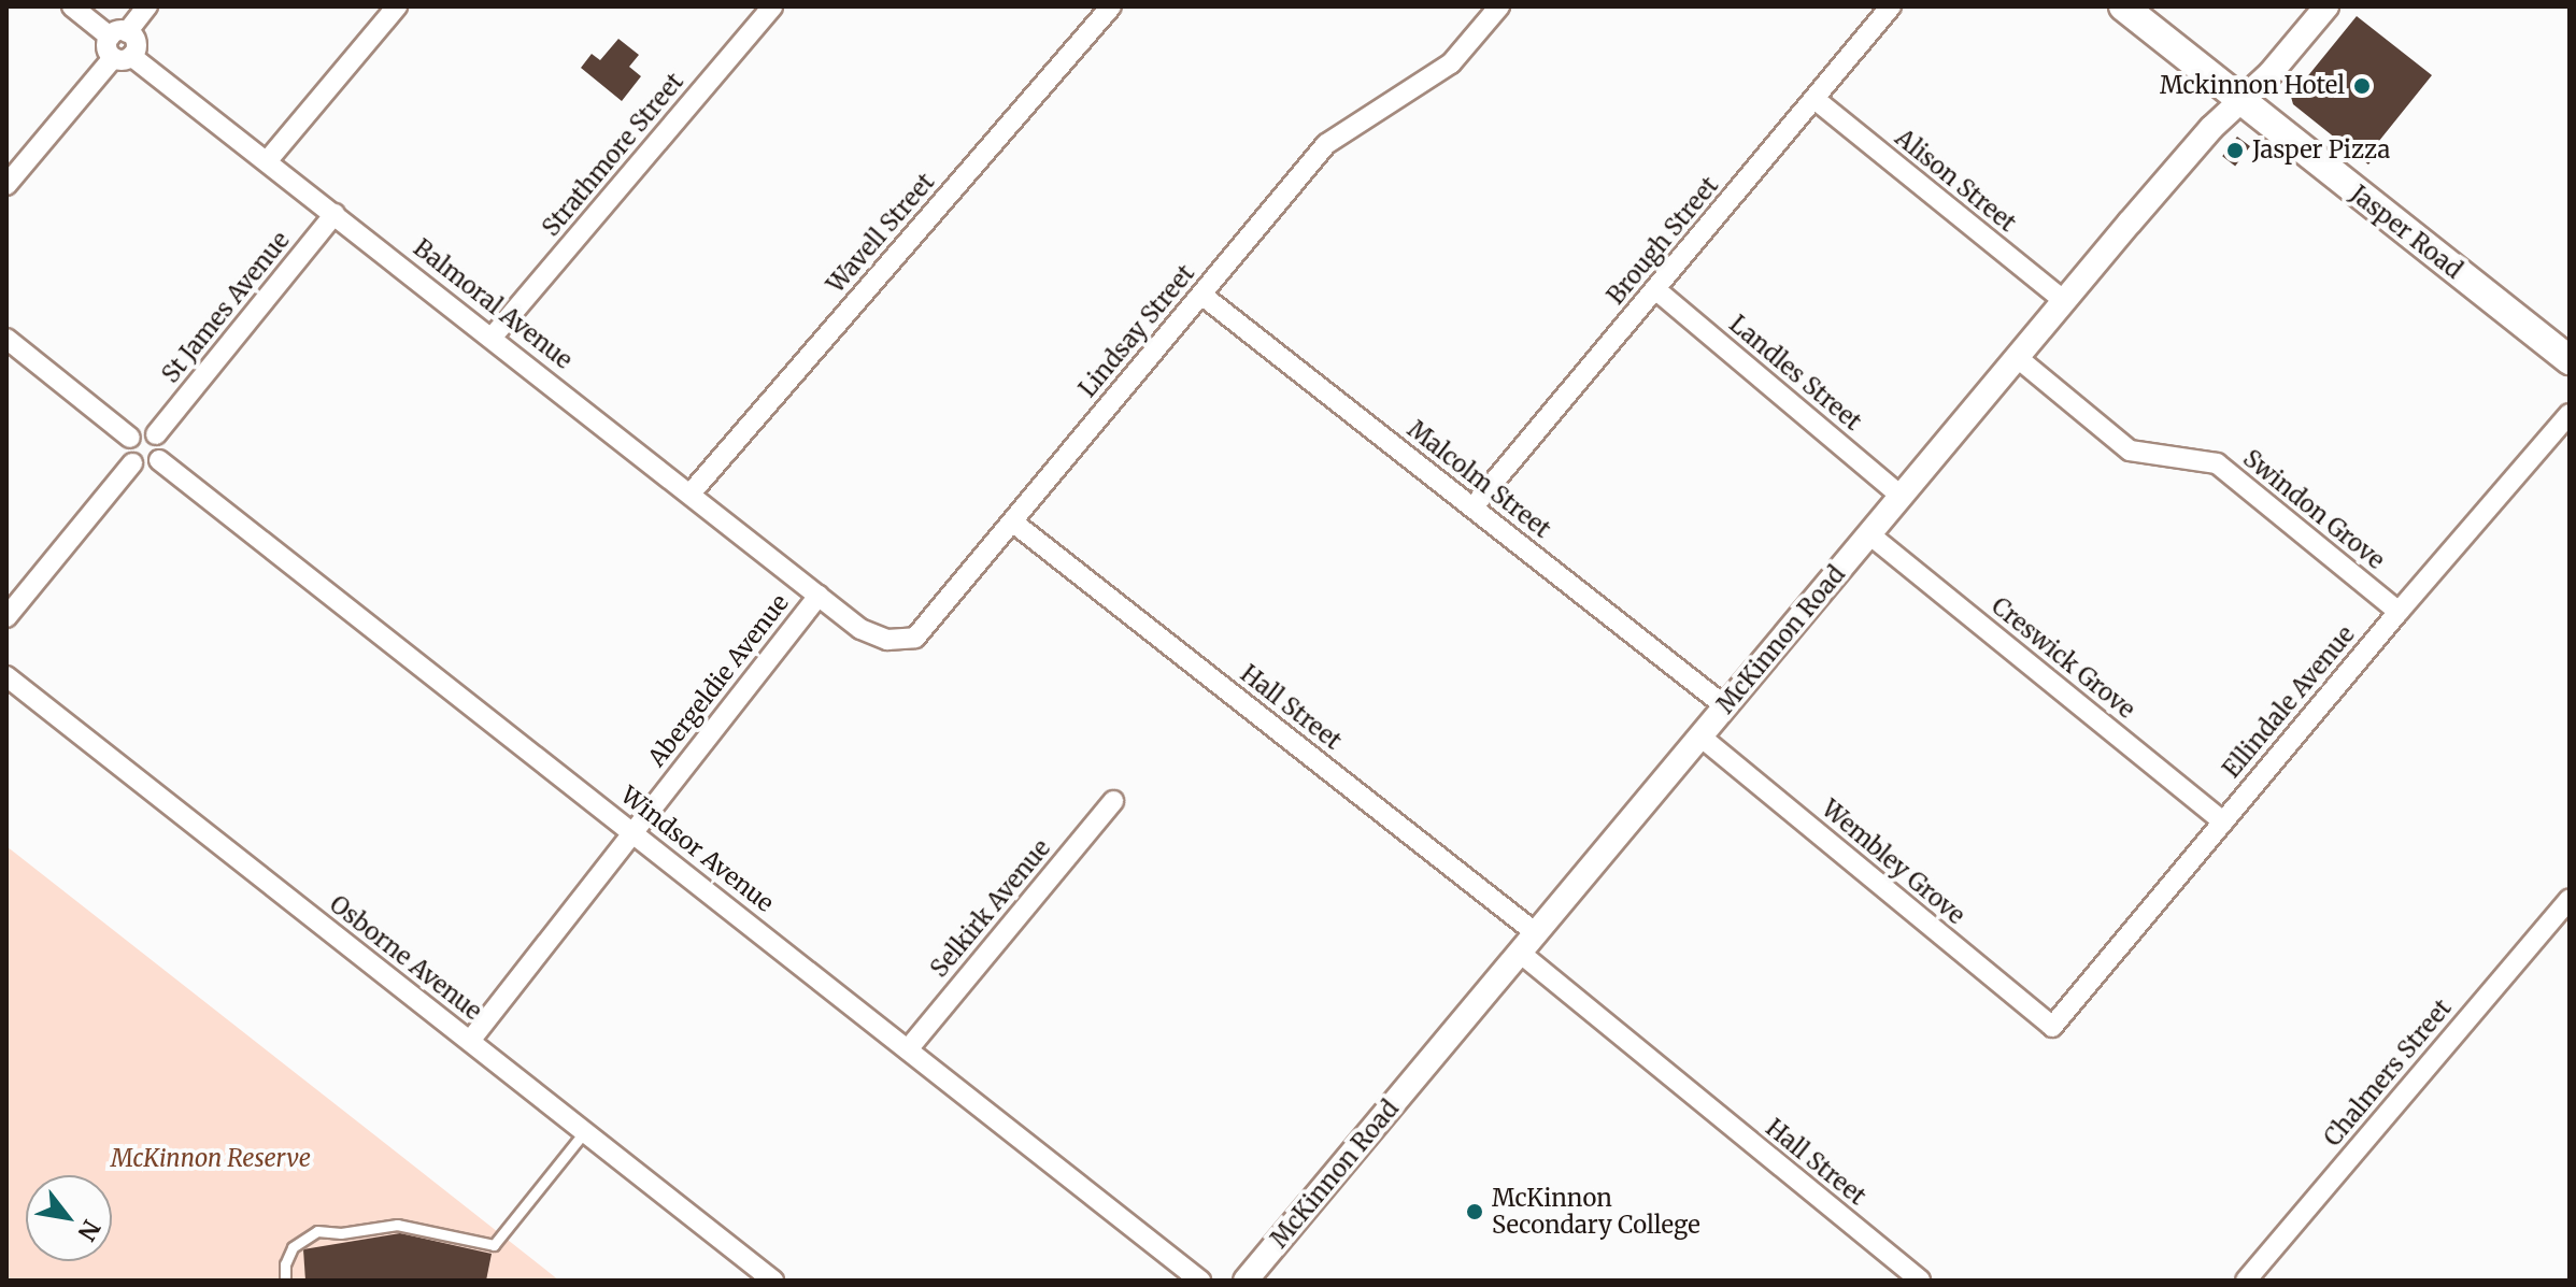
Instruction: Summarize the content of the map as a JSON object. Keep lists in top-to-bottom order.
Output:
{
  "streets": {
    "main road": ["Jasper Road"],
    "street": [
      "Strathmore Street",
      "Alison Street",
      "Wavell Street",
      "Brough Street",
      "Balmoral Avenue",
      "St James Avenue",
      "Lindsay Street",
      "Landles Street",
      "Malcolm Street",
      "Swindon Grove",
      "McKinnon Road",
      "Creswick Grove",
      "Abergeldie Avenue",
      "Ellindale Avenue",
      "Hall Street",
      "Windsor Avenue",
      "Wembley Grove",
      "Selkirk Avenue",
      "Osborne Avenue",
      "Chalmers Street"
    ]
  },
  "crossings": [
    ["Strathmore Street", "Balmoral Avenue"],
    ["Alison Street", "Brough Street"],
    ["Alison Street", "McKinnon Road"],
    ["Jasper Road", "McKinnon Road"],
    ["Wavell Street", "Balmoral Avenue"],
    ["Brough Street", "Landles Street"],
    ["Brough Street", "Malcolm Street"],
    ["Balmoral Avenue", "St James Avenue"],
    ["Balmoral Avenue", "Lindsay Street"],
    ["Balmoral Avenue", "Abergeldie Avenue"],
    ["St James Avenue", "Windsor Avenue"],
    ["Lindsay Street", "Malcolm Street"],
    ["Lindsay Street", "Abergeldie Avenue"],
    ["Lindsay Street", "Hall Street"],
    ["Landles Street", "McKinnon Road"],
    ["Malcolm Street", "McKinnon Road"],
    ["Swindon Grove", "McKinnon Road"],
    ["Swindon Grove", "Ellindale Avenue"],
    ["McKinnon Road", "Creswick Grove"],
    ["McKinnon Road", "Hall Street"],
    ["McKinnon Road", "Wembley Grove"],
    ["Creswick Grove", "Ellindale Avenue"],
    ["Abergeldie Avenue", "Windsor Avenue"],
    ["Abergeldie Avenue", "Osborne Avenue"],
    ["Ellindale Avenue", "Wembley Grove"],
    ["Windsor Avenue", "Selkirk Avenue"]
  ],
  "parks": ["McKinnon Reserve"],
  "places": ["Mckinnon Hotel", "Jasper Pizza", "McKinnon Secondary College"],
  "north": "bottom right"
}
